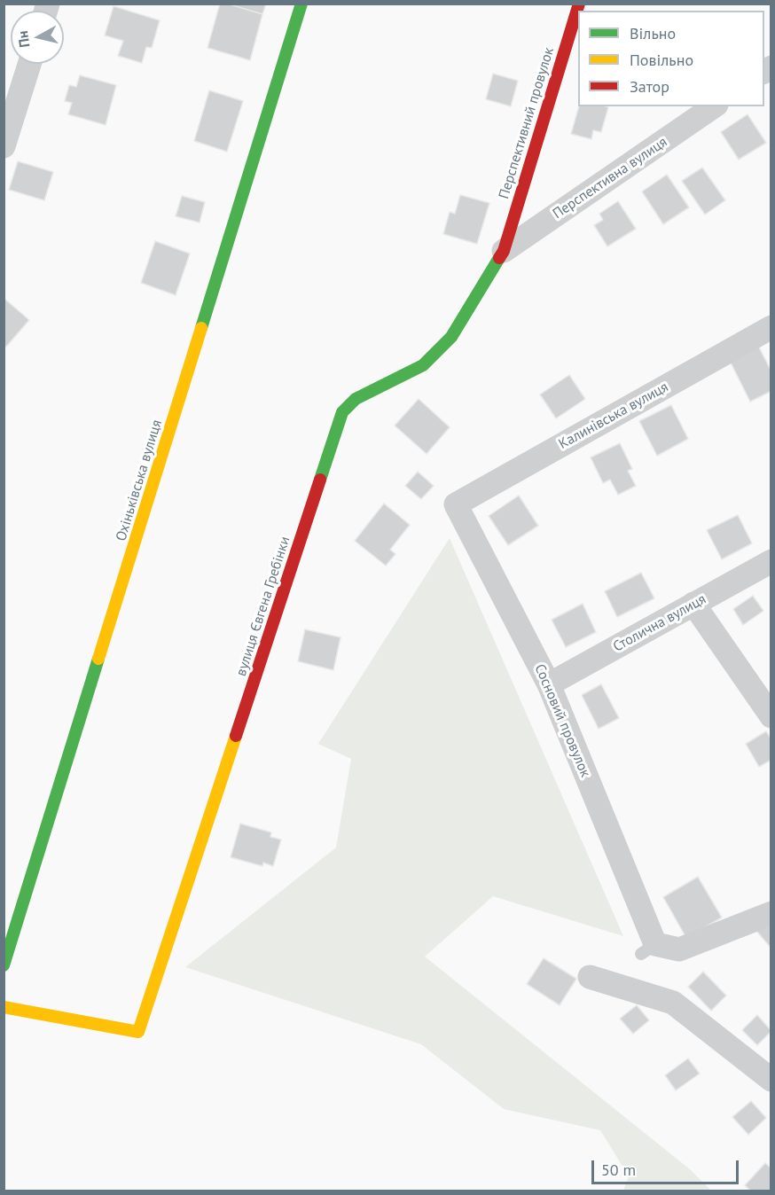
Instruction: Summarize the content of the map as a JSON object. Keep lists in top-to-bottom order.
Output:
{
  "streets": {
    "street": [
      "Перспективний провулок",
      "Перспективна вулиця",
      "Калинівська вулиця",
      "Охіньківська вулиця",
      "вулиця Євгена Гребінки",
      "Столична вулиця",
      "Сосновий провулок"
    ]
  },
  "crossings": [
    ["Перспективний провулок", "Перспективна вулиця"],
    ["Перспективний провулок", "вулиця Євгена Гребінки"],
    ["Перспективна вулиця", "вулиця Євгена Гребінки"],
    ["Калинівська вулиця", "Сосновий провулок"],
    ["Столична вулиця", "Сосновий провулок"]
  ],
  "legend": ["Вільно", "Повільно", "Затор"],
  "scale_bar": "50 m",
  "north": "left"
}
